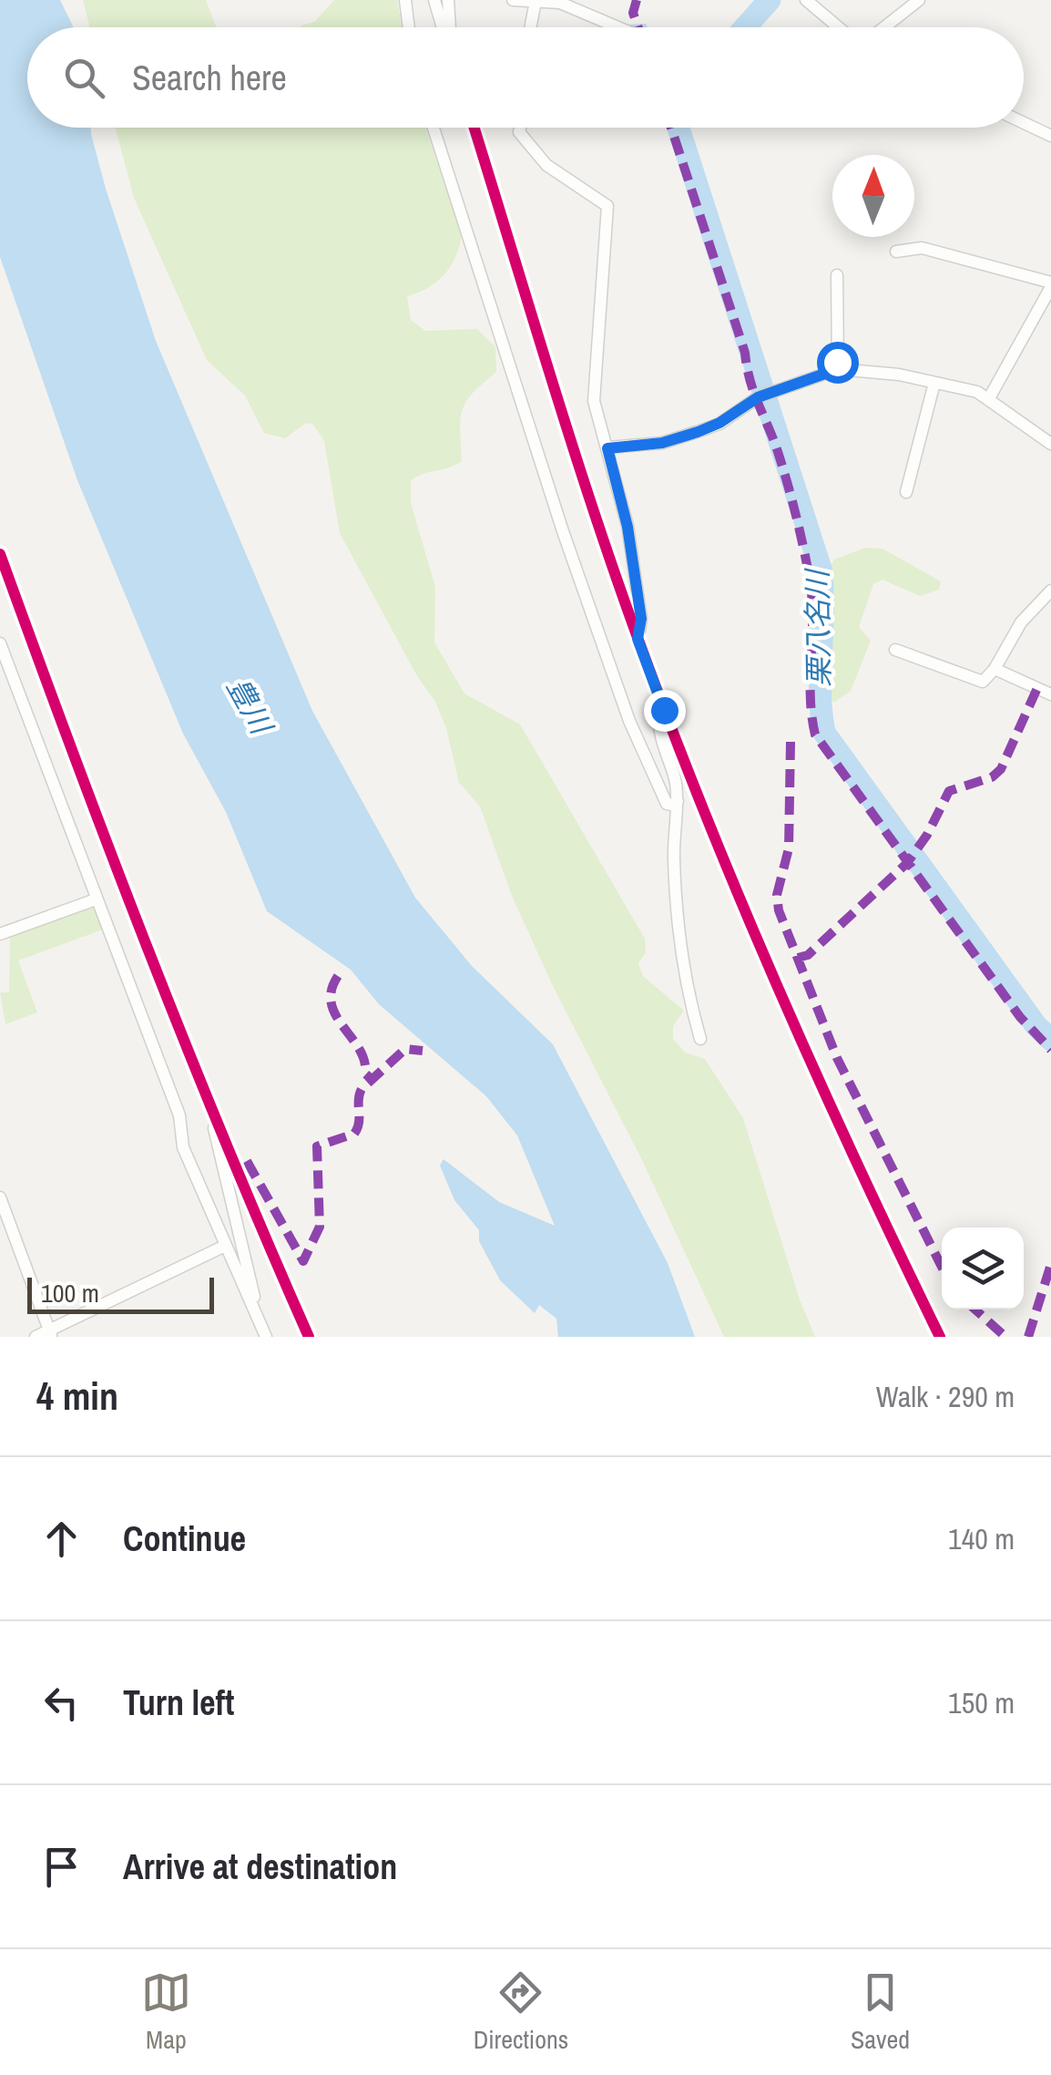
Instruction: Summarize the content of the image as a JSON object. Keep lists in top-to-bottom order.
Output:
{
  "water": ["栗八名川", "豊川"],
  "scale_bar": "100 m",
  "north": "top",
  "page": {
    "search": "Search here",
    "scale": "100 m",
    "heading": ["4 min", "Walk · 290 m"],
    "list": [
      ["Continue", "140 m"],
      ["Turn left", "150 m"],
      "Arrive at destination"
    ],
    "nav": ["Map", "Directions", "Saved"]
  }
}
